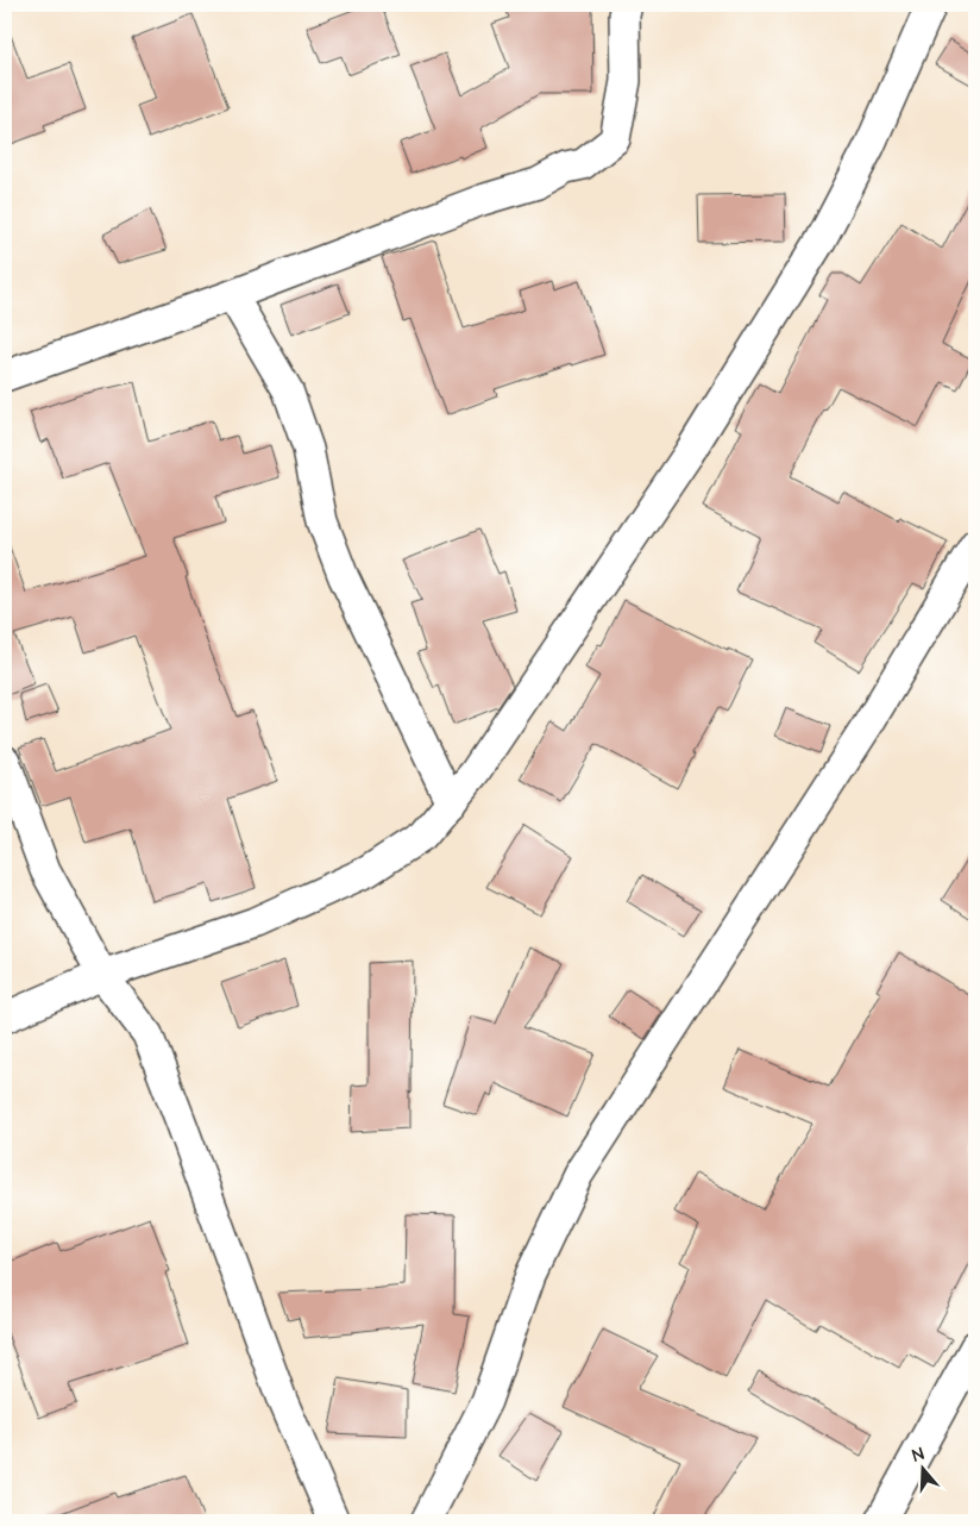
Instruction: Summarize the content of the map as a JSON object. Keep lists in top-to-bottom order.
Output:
{
  "north": "top"
}
